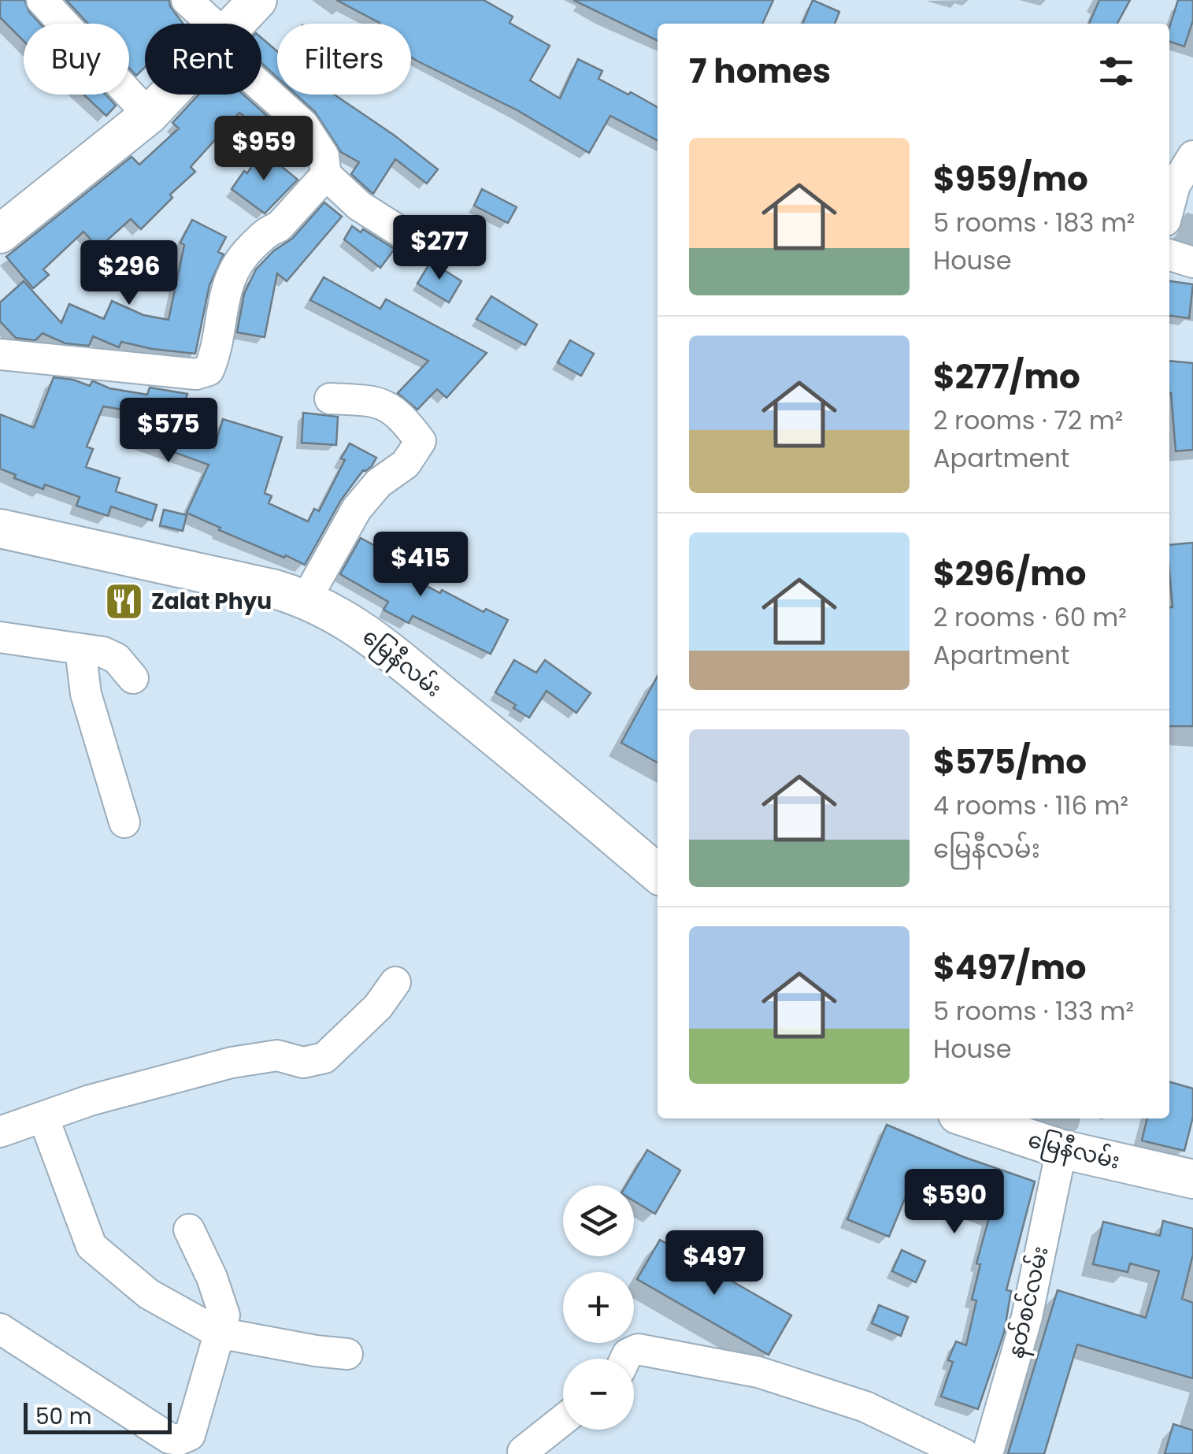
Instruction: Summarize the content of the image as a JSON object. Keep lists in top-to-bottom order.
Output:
{
  "streets": {
    "main road": ["မြေနီလမ်း"],
    "street": ["နတ်စင်လမ်း"]
  },
  "crossings": [
    ["မြေနီလမ်း", "နတ်စင်လမ်း"]
  ],
  "places": {
    "restaurant": ["Zalat Phyu"]
  },
  "scale_bar": "50 m",
  "page": {
    "chip": ["Buy", "Rent", "Filters"],
    "heading": "7 homes",
    "price": [
      "$959",
      "$277",
      "$296",
      "$575",
      "$415",
      "$590",
      "$497"
    ],
    "list": [
      {
        "name": "$959/mo",
        "note": "5 rooms · 183 m² · House"
      },
      {
        "name": "$277/mo",
        "note": "2 rooms · 72 m² · Apartment"
      },
      {
        "name": "$296/mo",
        "note": "2 rooms · 60 m² · Apartment"
      },
      {
        "name": "$575/mo",
        "note": "4 rooms · 116 m² · မြေနီလမ်း"
      },
      {
        "name": "$497/mo",
        "note": "5 rooms · 133 m² · House"
      }
    ],
    "map_buttons": ["+", "−"],
    "scale": "50 m"
  }
}
